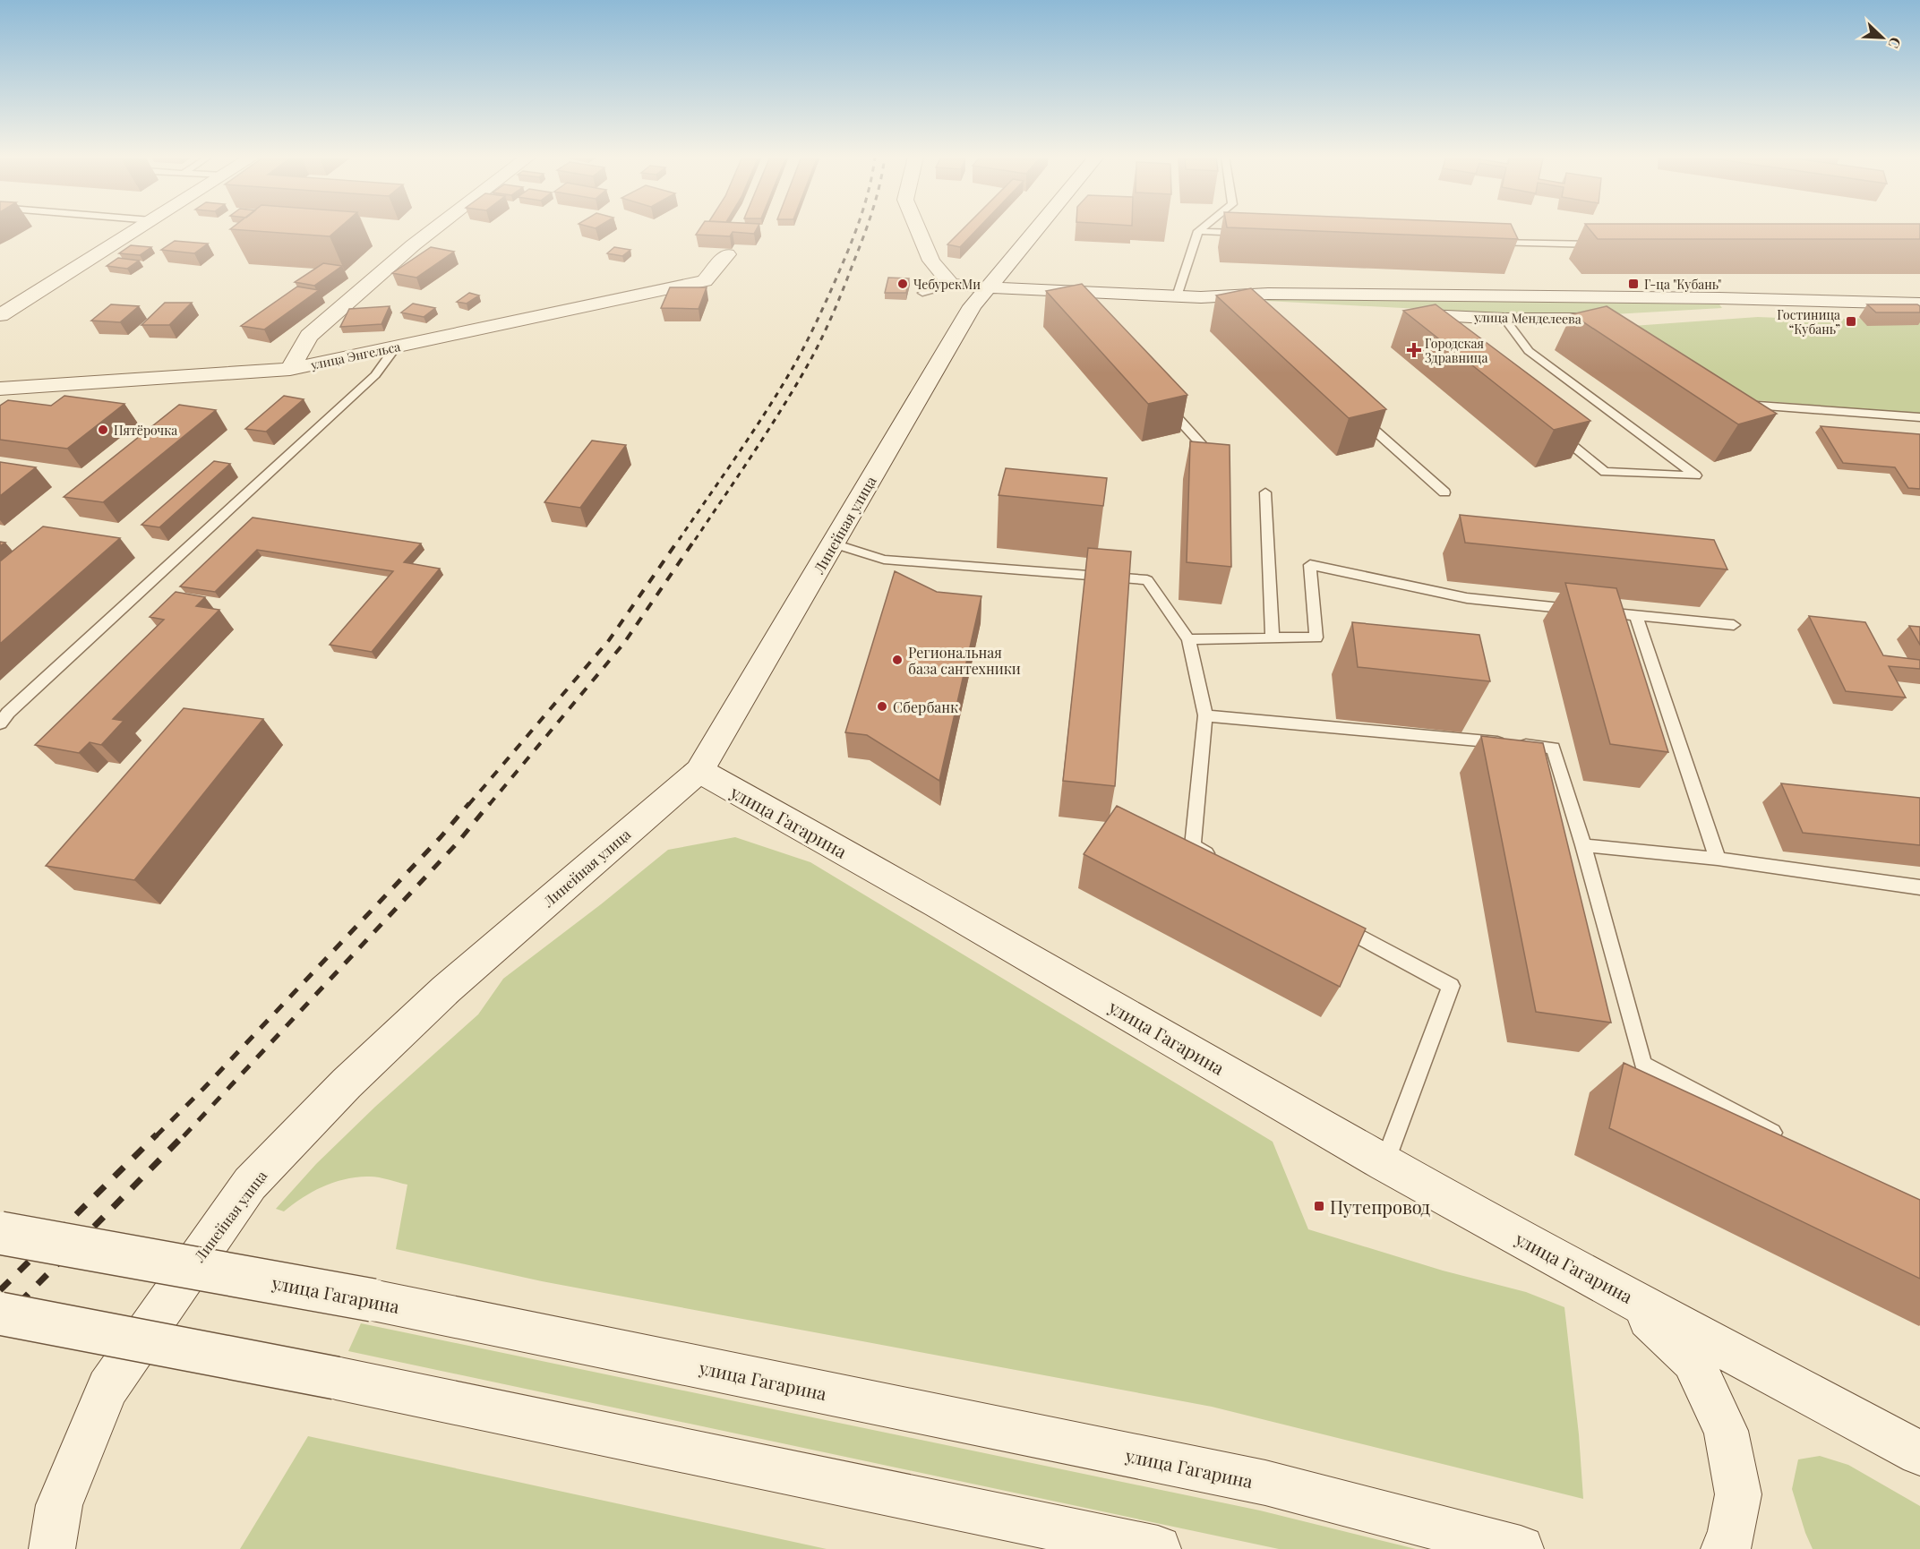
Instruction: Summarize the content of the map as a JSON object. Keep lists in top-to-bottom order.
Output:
{
  "streets": {
    "main road": [
      "улица Менделеева",
      "улица Энгельса",
      "Линейная улица",
      "улица Гагарина"
    ]
  },
  "crossings": [
    ["улица Менделеева", "Линейная улица"],
    ["Линейная улица", "улица Гагарина"]
  ],
  "places": {
    "other": [
      "ЧебурекМи",
      "Пятёрочка",
      "Региональная база сантехники",
      "Сбербанк"
    ],
    "transit": ["Г-ца \"Кубань\"", "Гостиница “Кубань”", "Путепровод"],
    "health": ["Городская Здравница"]
  },
  "north": "bottom right"
}
